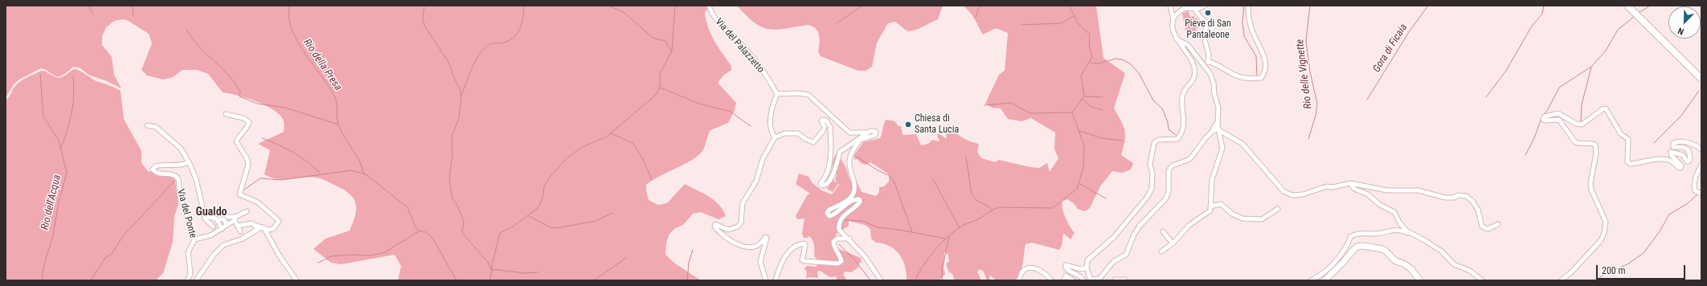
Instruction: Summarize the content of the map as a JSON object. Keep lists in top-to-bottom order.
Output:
{
  "streets": {
    "street": ["Via del Palazzetto", "Via del Ponte"]
  },
  "districts": ["Gualdo"],
  "water": [
    "Gora di Ficaia",
    "Rio della Presa",
    "Rio delle Vignette",
    "Rio dell'Acqua"
  ],
  "places": ["Pieve di San Pantaleone", "Chiesa di Santa Lucia"],
  "scale_bar": "200 m",
  "north": "bottom left"
}
